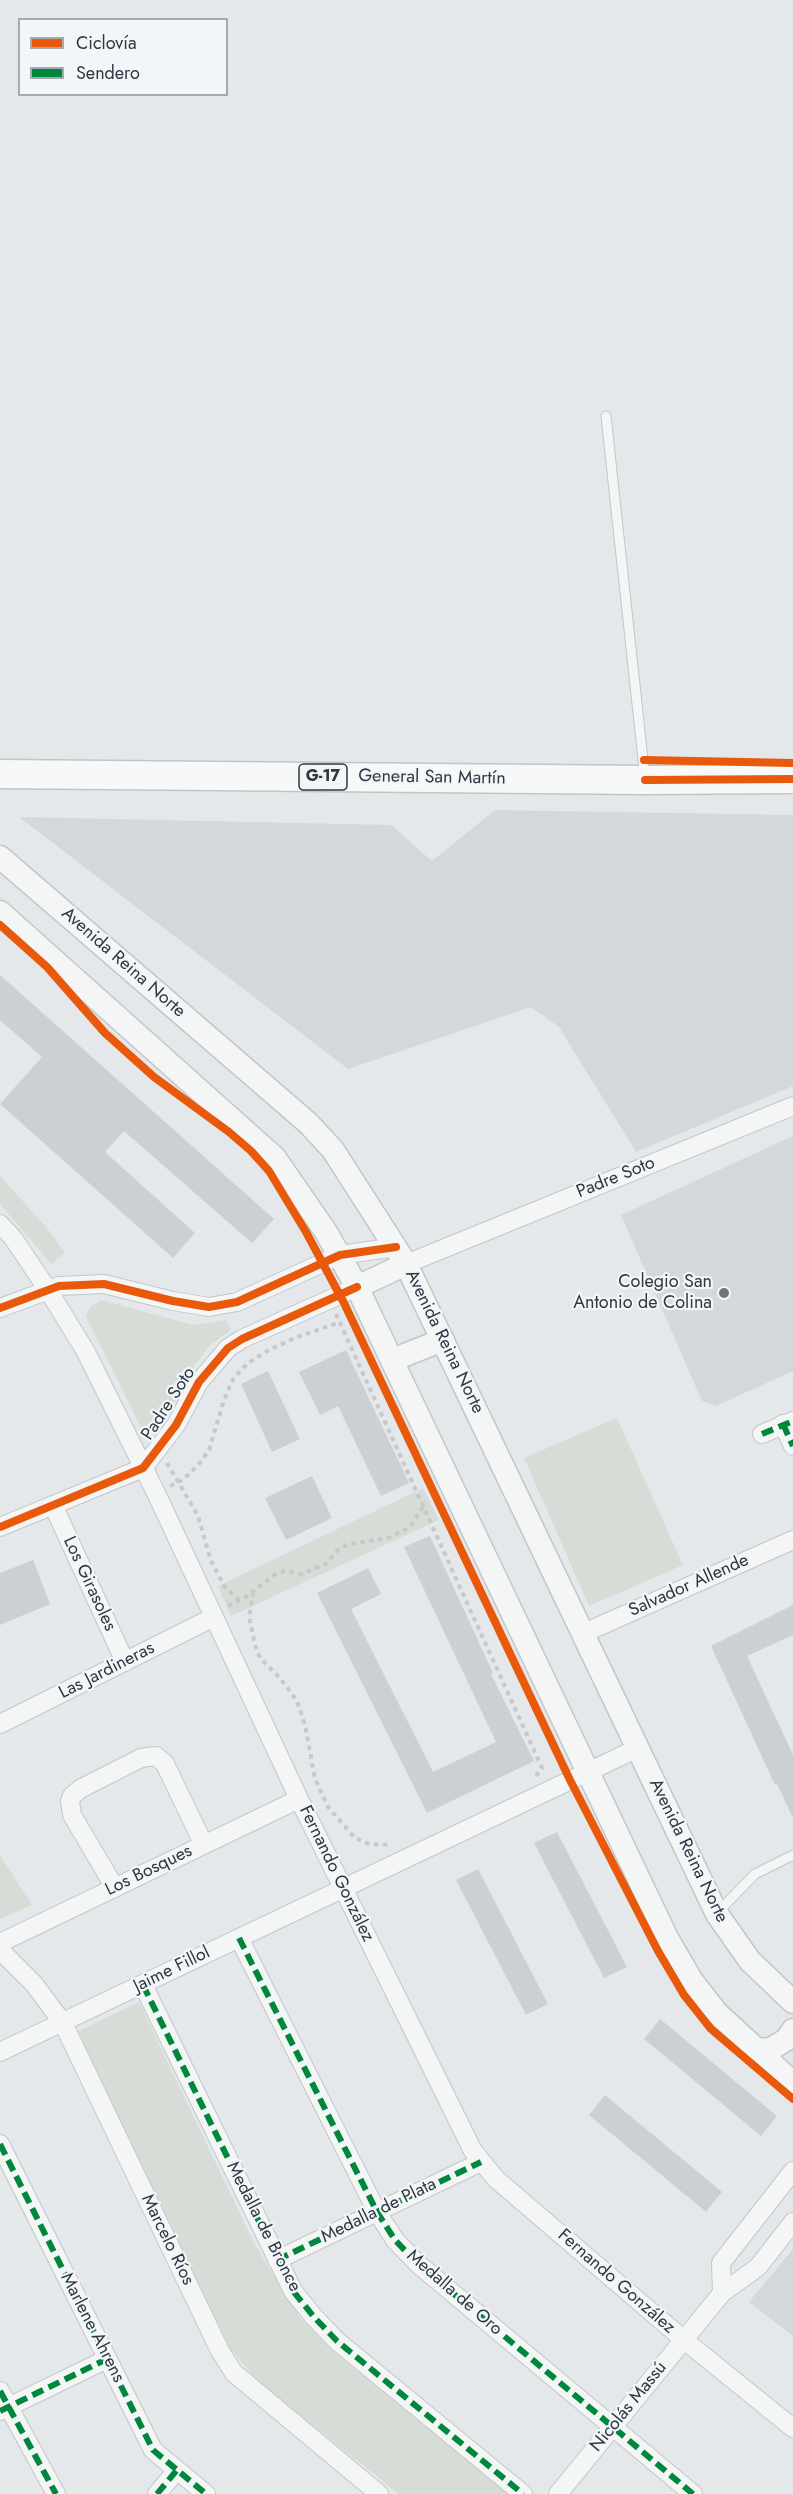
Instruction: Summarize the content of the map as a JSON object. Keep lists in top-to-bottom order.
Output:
{
  "streets": {
    "main road": ["G-17", "General San Martín"],
    "street": [
      "Avenida Reina Norte",
      "Padre Soto",
      "Los Girasoles",
      "Salvador Allende",
      "Las Jardineras",
      "Los Bosques",
      "Fernando González",
      "Jaime Fillol",
      "Medalla de Plata",
      "Medalla de Bronce",
      "Marcelo Ríos",
      "Medalla de Oro",
      "Marlene Ahrens",
      "Nicolás Massú"
    ]
  },
  "crossings": [
    ["Avenida Reina Norte", "Padre Soto"],
    ["Avenida Reina Norte", "Salvador Allende"],
    ["Padre Soto", "Los Girasoles"],
    ["Padre Soto", "Fernando González"],
    ["Los Girasoles", "Las Jardineras"],
    ["Las Jardineras", "Fernando González"],
    ["Los Bosques", "Fernando González"],
    ["Fernando González", "Jaime Fillol"],
    ["Fernando González", "Medalla de Plata"],
    ["Fernando González", "Nicolás Massú"],
    ["Jaime Fillol", "Medalla de Bronce"],
    ["Jaime Fillol", "Marcelo Ríos"],
    ["Jaime Fillol", "Medalla de Oro"],
    ["Medalla de Plata", "Medalla de Bronce"],
    ["Medalla de Plata", "Medalla de Oro"],
    ["Medalla de Oro", "Nicolás Massú"]
  ],
  "places": ["Colegio San Antonio de Colina"],
  "legend": ["Ciclovía", "Sendero"]
}
